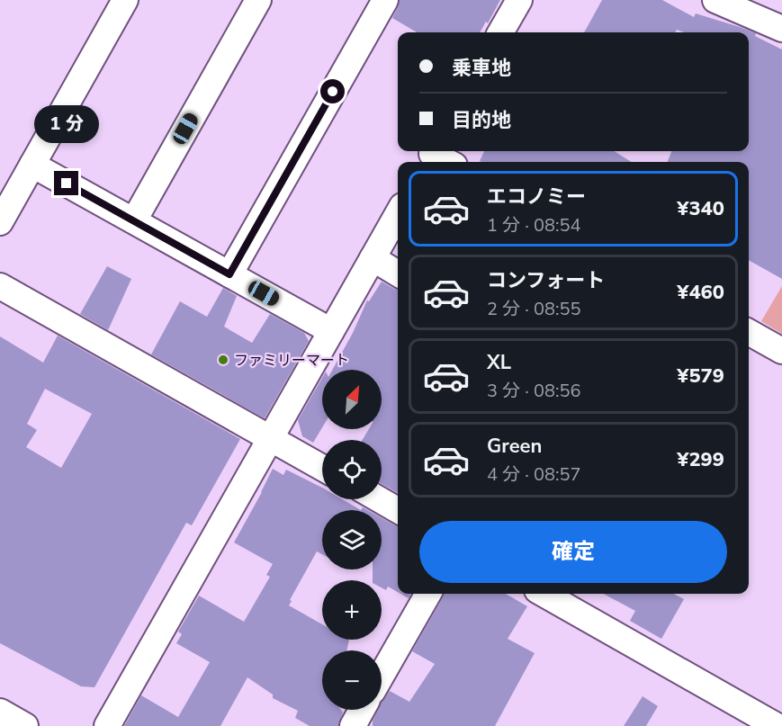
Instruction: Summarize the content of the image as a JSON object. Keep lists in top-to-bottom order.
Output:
{
  "places": ["ファミリーマート"],
  "north": "top right",
  "page": {
    "banner": ["乗車地", "目的地"],
    "bubble": "1 分",
    "list": [
      {
        "name": "エコノミー",
        "note": "1 分 · 08:54",
        "value": "¥340"
      },
      {
        "name": "コンフォート",
        "note": "2 分 · 08:55",
        "value": "¥460"
      },
      {
        "name": "XL",
        "note": "3 分 · 08:56",
        "value": "¥579"
      },
      {
        "name": "Green",
        "note": "4 分 · 08:57",
        "value": "¥299"
      }
    ],
    "map_buttons": ["+", "−"],
    "buttons": "確定"
  }
}
